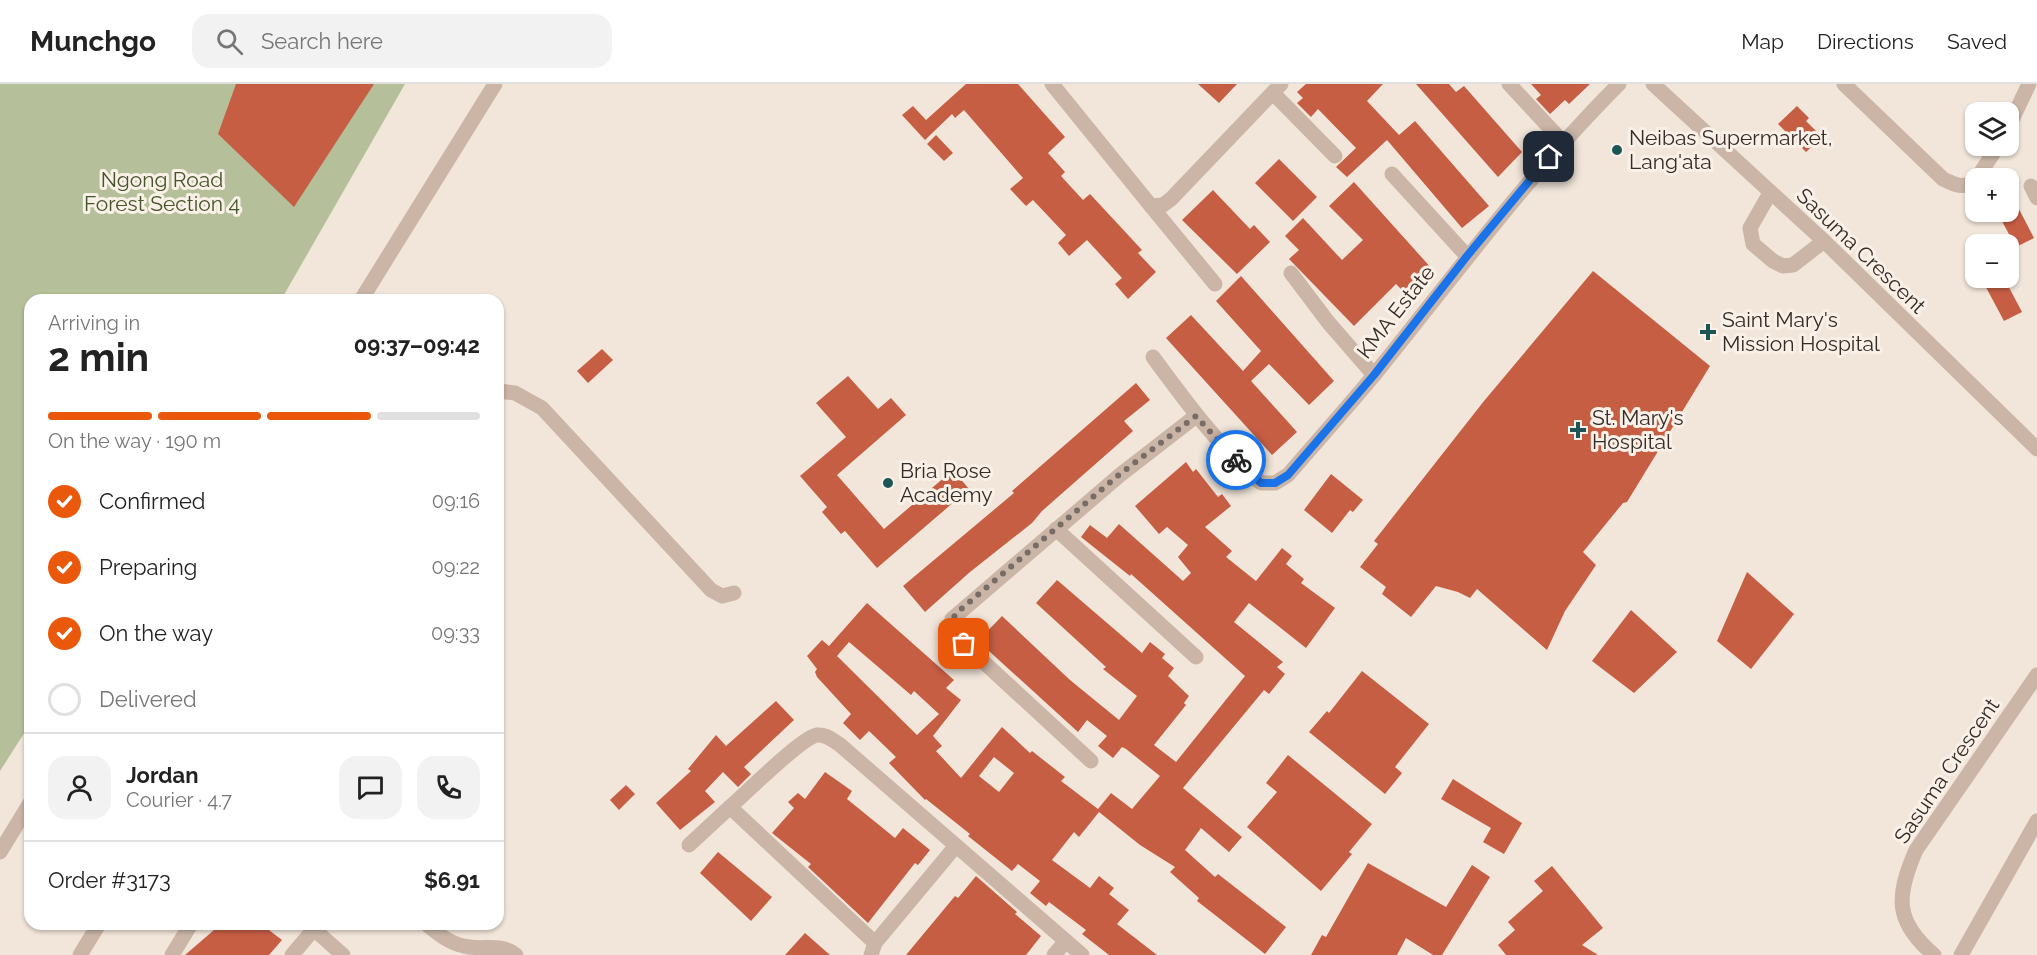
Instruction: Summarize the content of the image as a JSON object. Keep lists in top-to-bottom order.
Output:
{
  "streets": {
    "street": ["Sasuma Crescent", "KMA Estate"]
  },
  "parks": ["Ngong Road Forest Section 4"],
  "places": {
    "other": ["Neibas Supermarket, Lang'ata", "Bria Rose Academy"],
    "health": ["Saint Mary's Mission Hospital", "St. Mary's Hospital"]
  },
  "page": {
    "header": "Munchgo",
    "search": "Search here",
    "nav": ["Map", "Directions", "Saved"],
    "map_buttons": ["+", "−"],
    "heading": ["2 min", "Arriving in", "09:37–09:42"],
    "panel": [
      "Jordan",
      "Courier · 4.7",
      "Order #3173",
      "$6.91"
    ],
    "bar": "On the way · 190 m",
    "list": [
      ["Confirmed", "09:16"],
      ["Preparing", "09:22"],
      ["On the way", "09:33"],
      "Delivered"
    ]
  }
}
